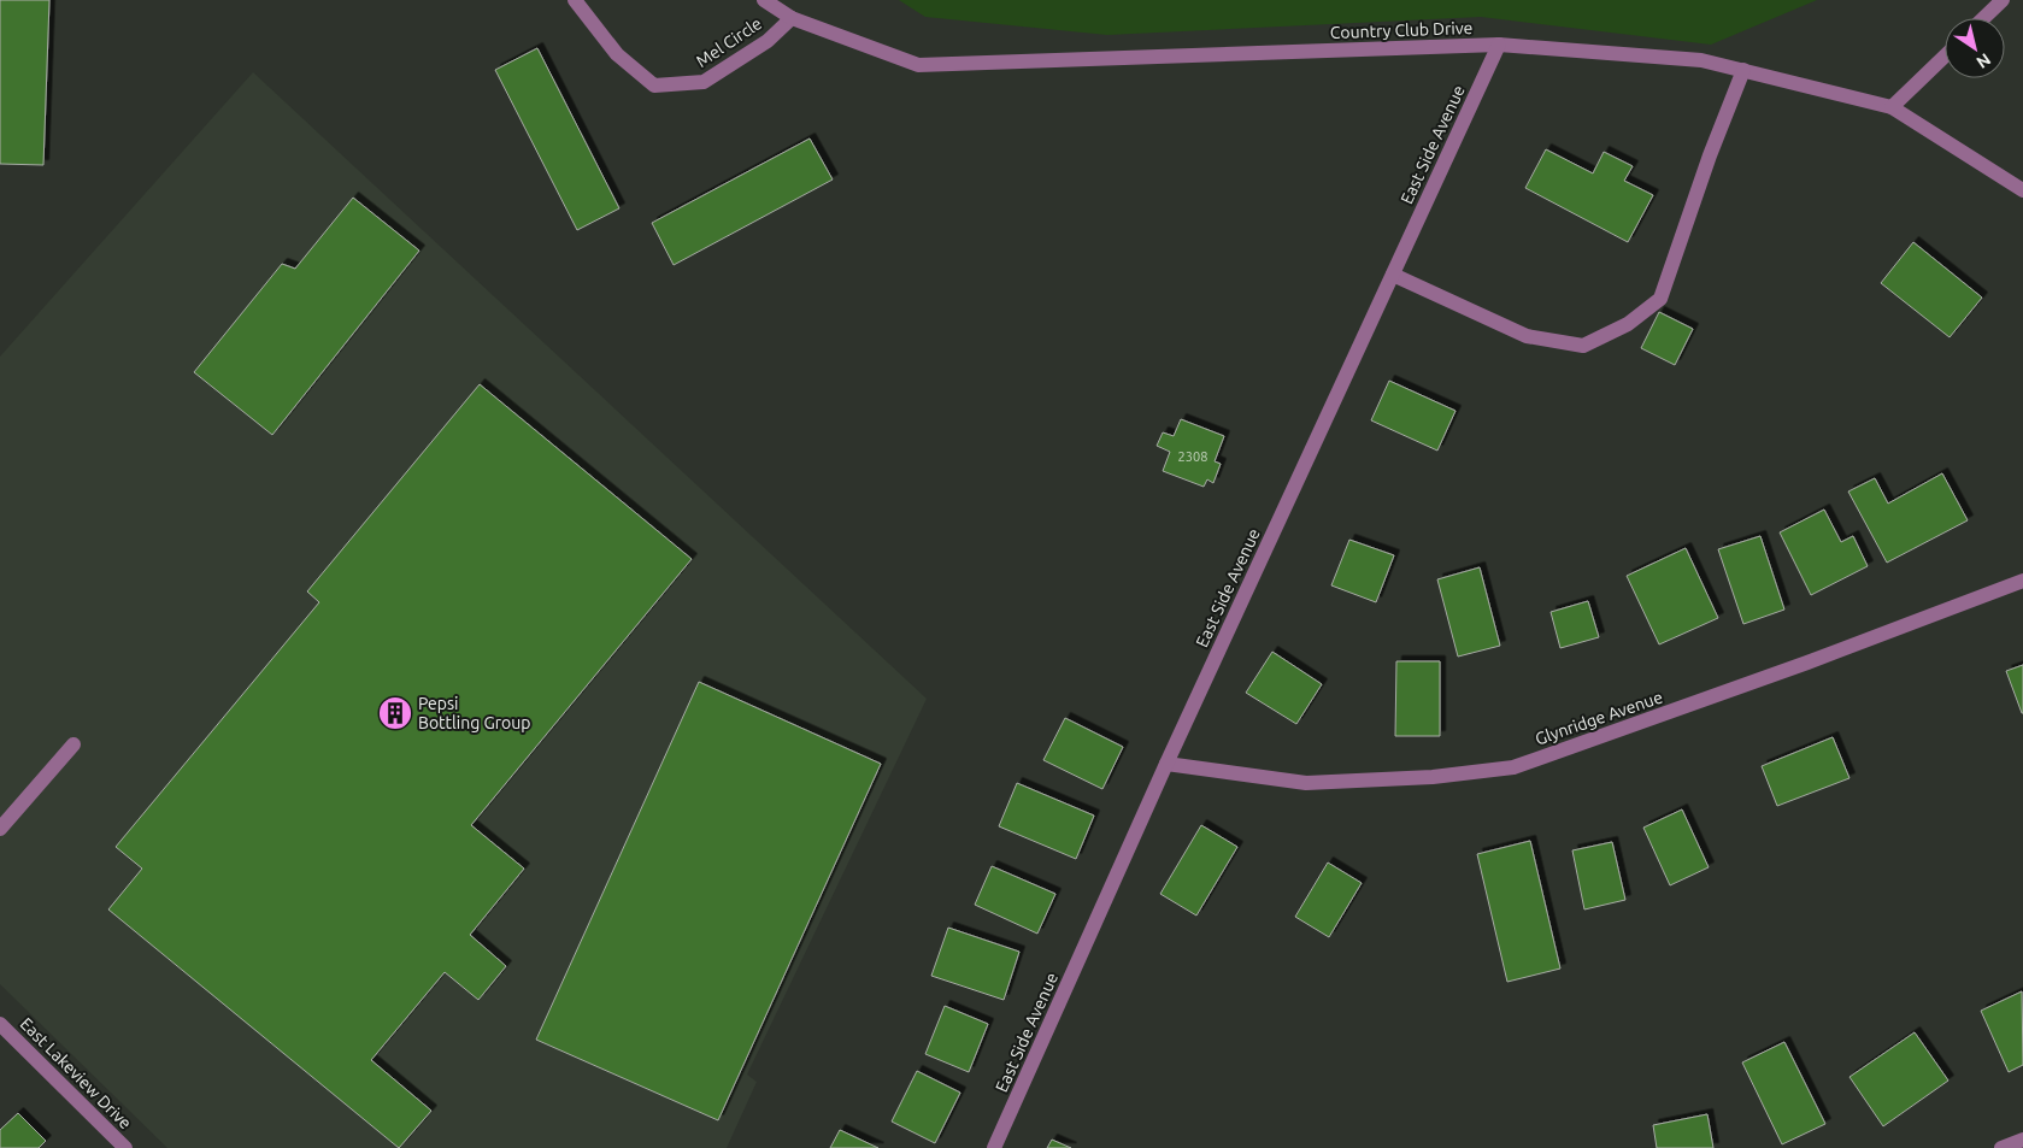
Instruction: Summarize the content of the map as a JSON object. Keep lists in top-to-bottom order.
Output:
{
  "streets": {
    "street": [
      "Country Club Drive",
      "Mel Circle",
      "East Side Avenue",
      "Glynridge Avenue",
      "East Lakeview Drive"
    ]
  },
  "crossings": [
    ["Country Club Drive", "Mel Circle"],
    ["Country Club Drive", "East Side Avenue"],
    ["East Side Avenue", "Glynridge Avenue"]
  ],
  "places": {
    "building": ["Pepsi Bottling Group"]
  },
  "house_numbers": ["2308"],
  "north": "bottom right"
}
